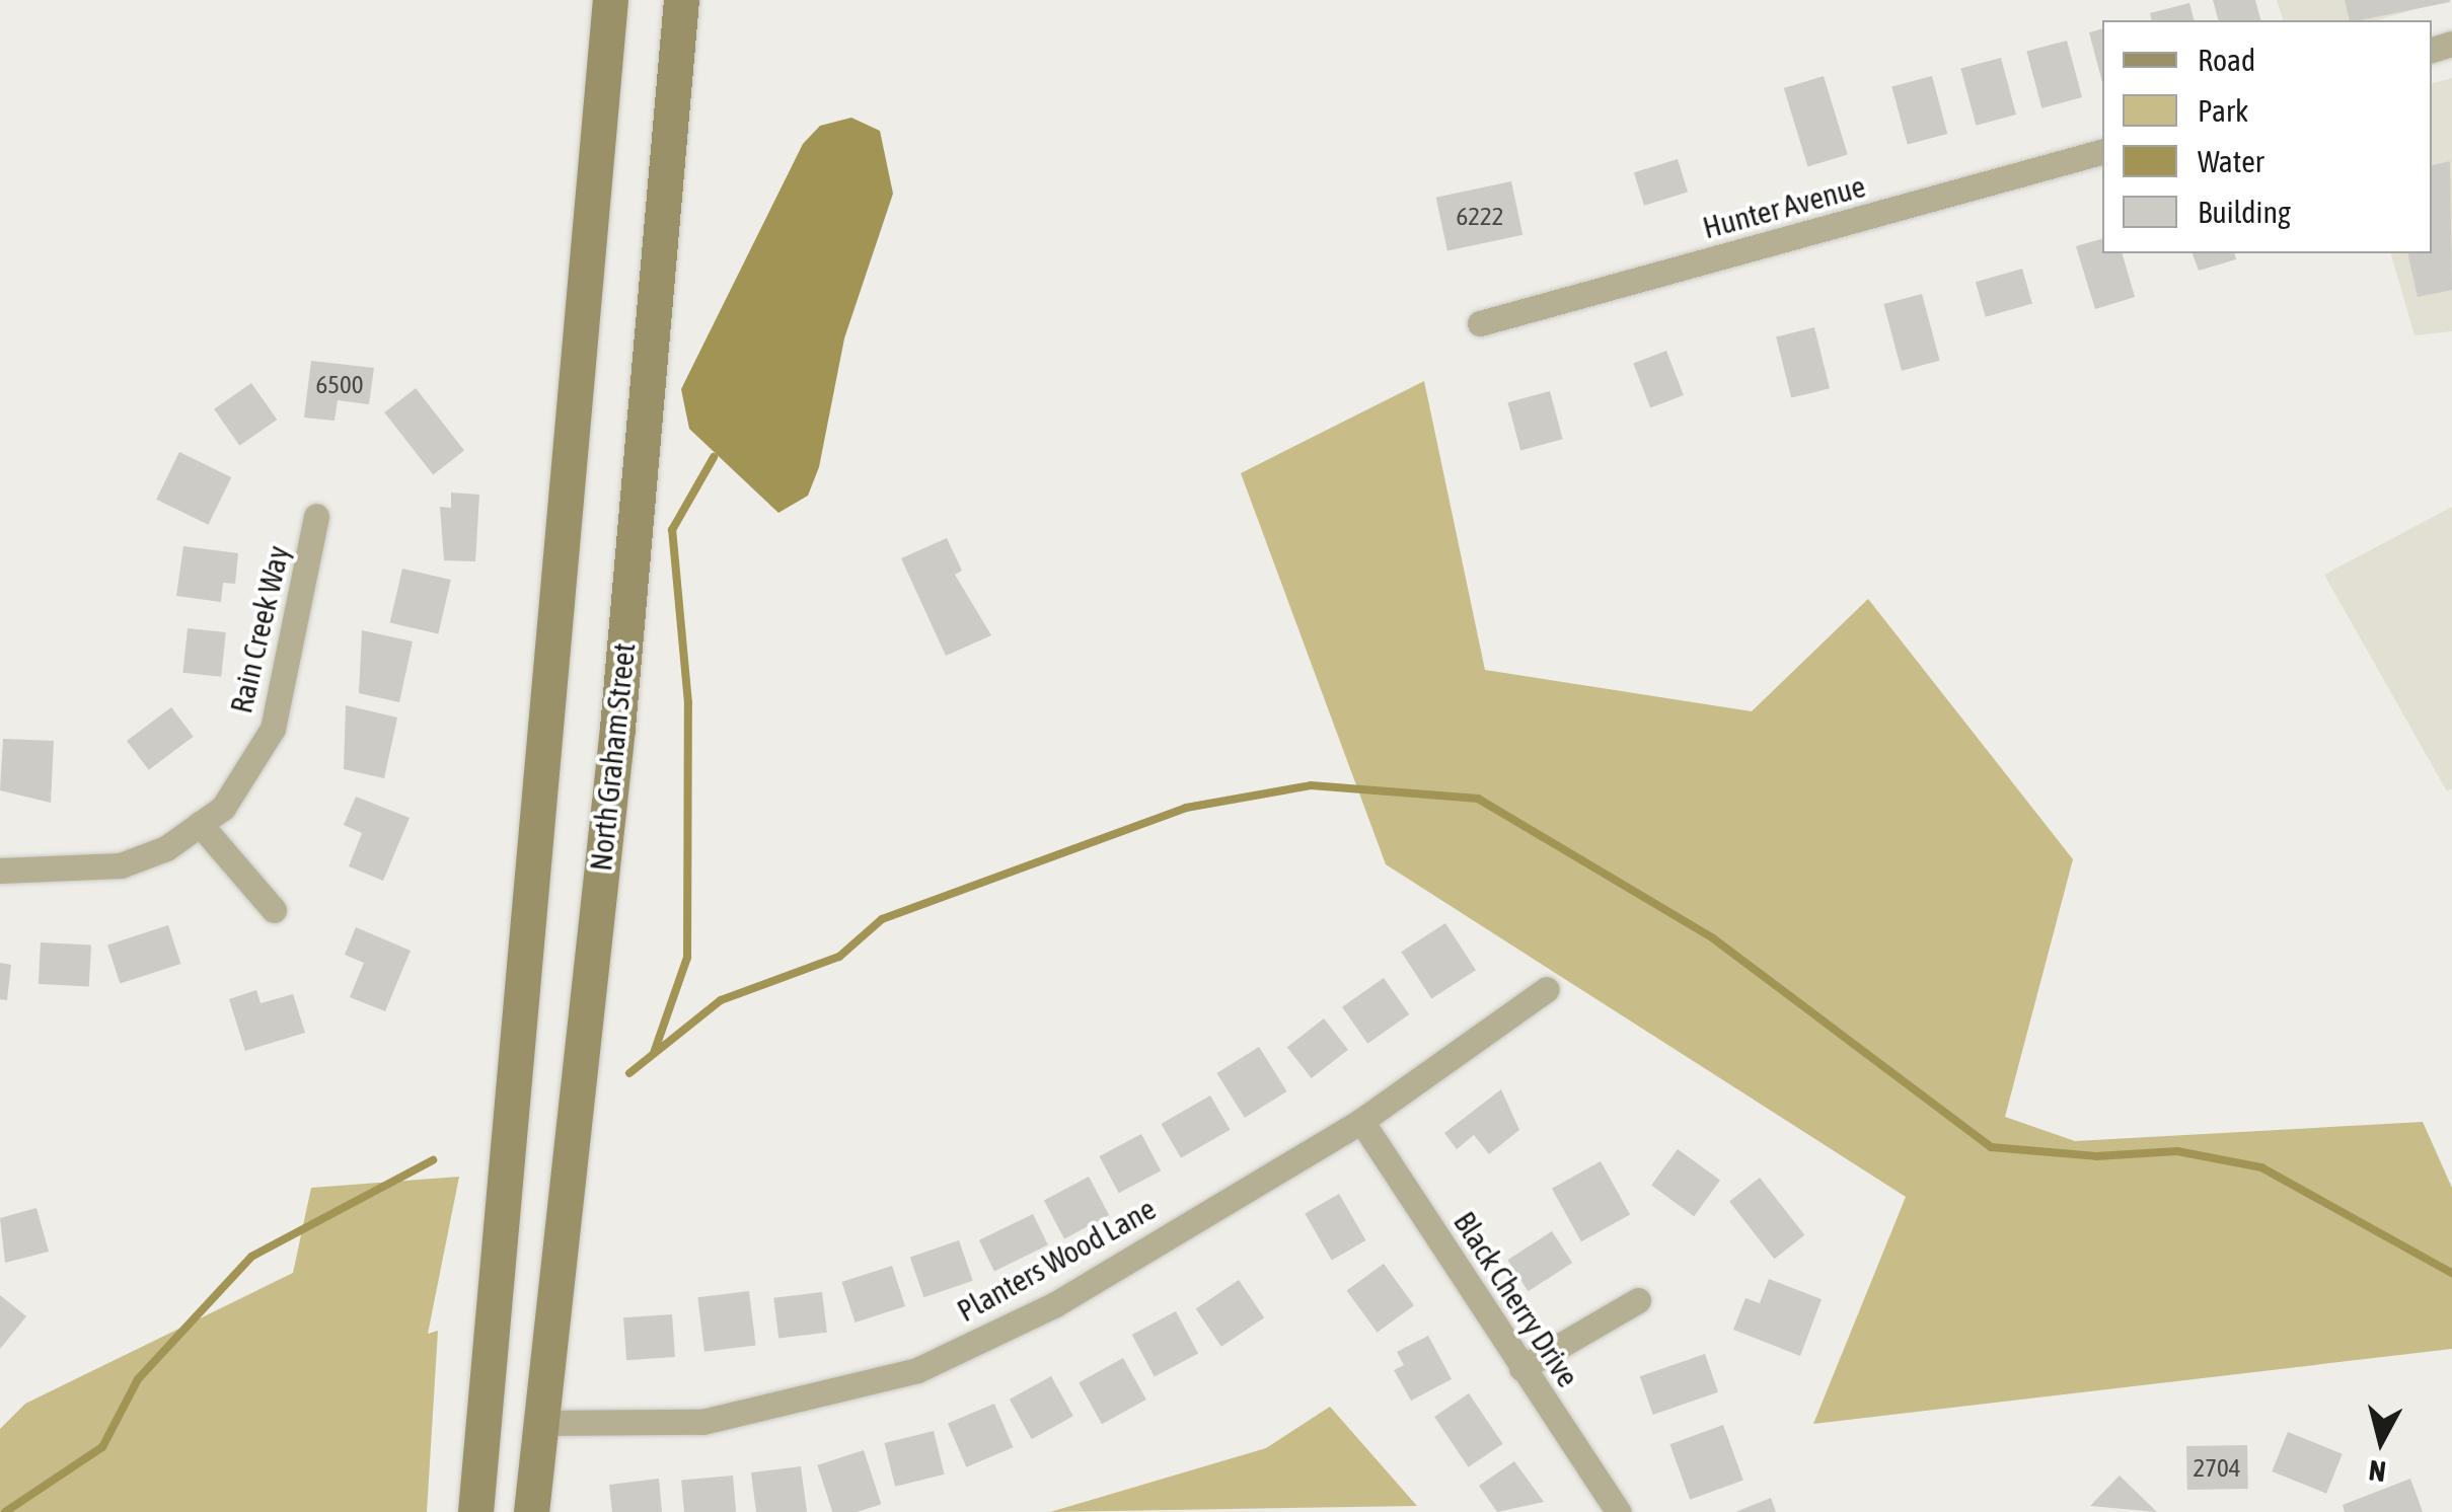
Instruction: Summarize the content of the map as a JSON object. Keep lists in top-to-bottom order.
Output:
{
  "streets": {
    "main road": ["North Graham Street"],
    "street": [
      "Hunter Avenue",
      "Rain Creek Way",
      "Planters Wood Lane",
      "Black Cherry Drive"
    ]
  },
  "crossings": [
    ["North Graham Street", "Planters Wood Lane"],
    ["Planters Wood Lane", "Black Cherry Drive"]
  ],
  "house_numbers": ["6222", "6500", "2704"],
  "legend": [
    "Road",
    "Park",
    "Water",
    "Building"
  ],
  "north": "bottom"
}
